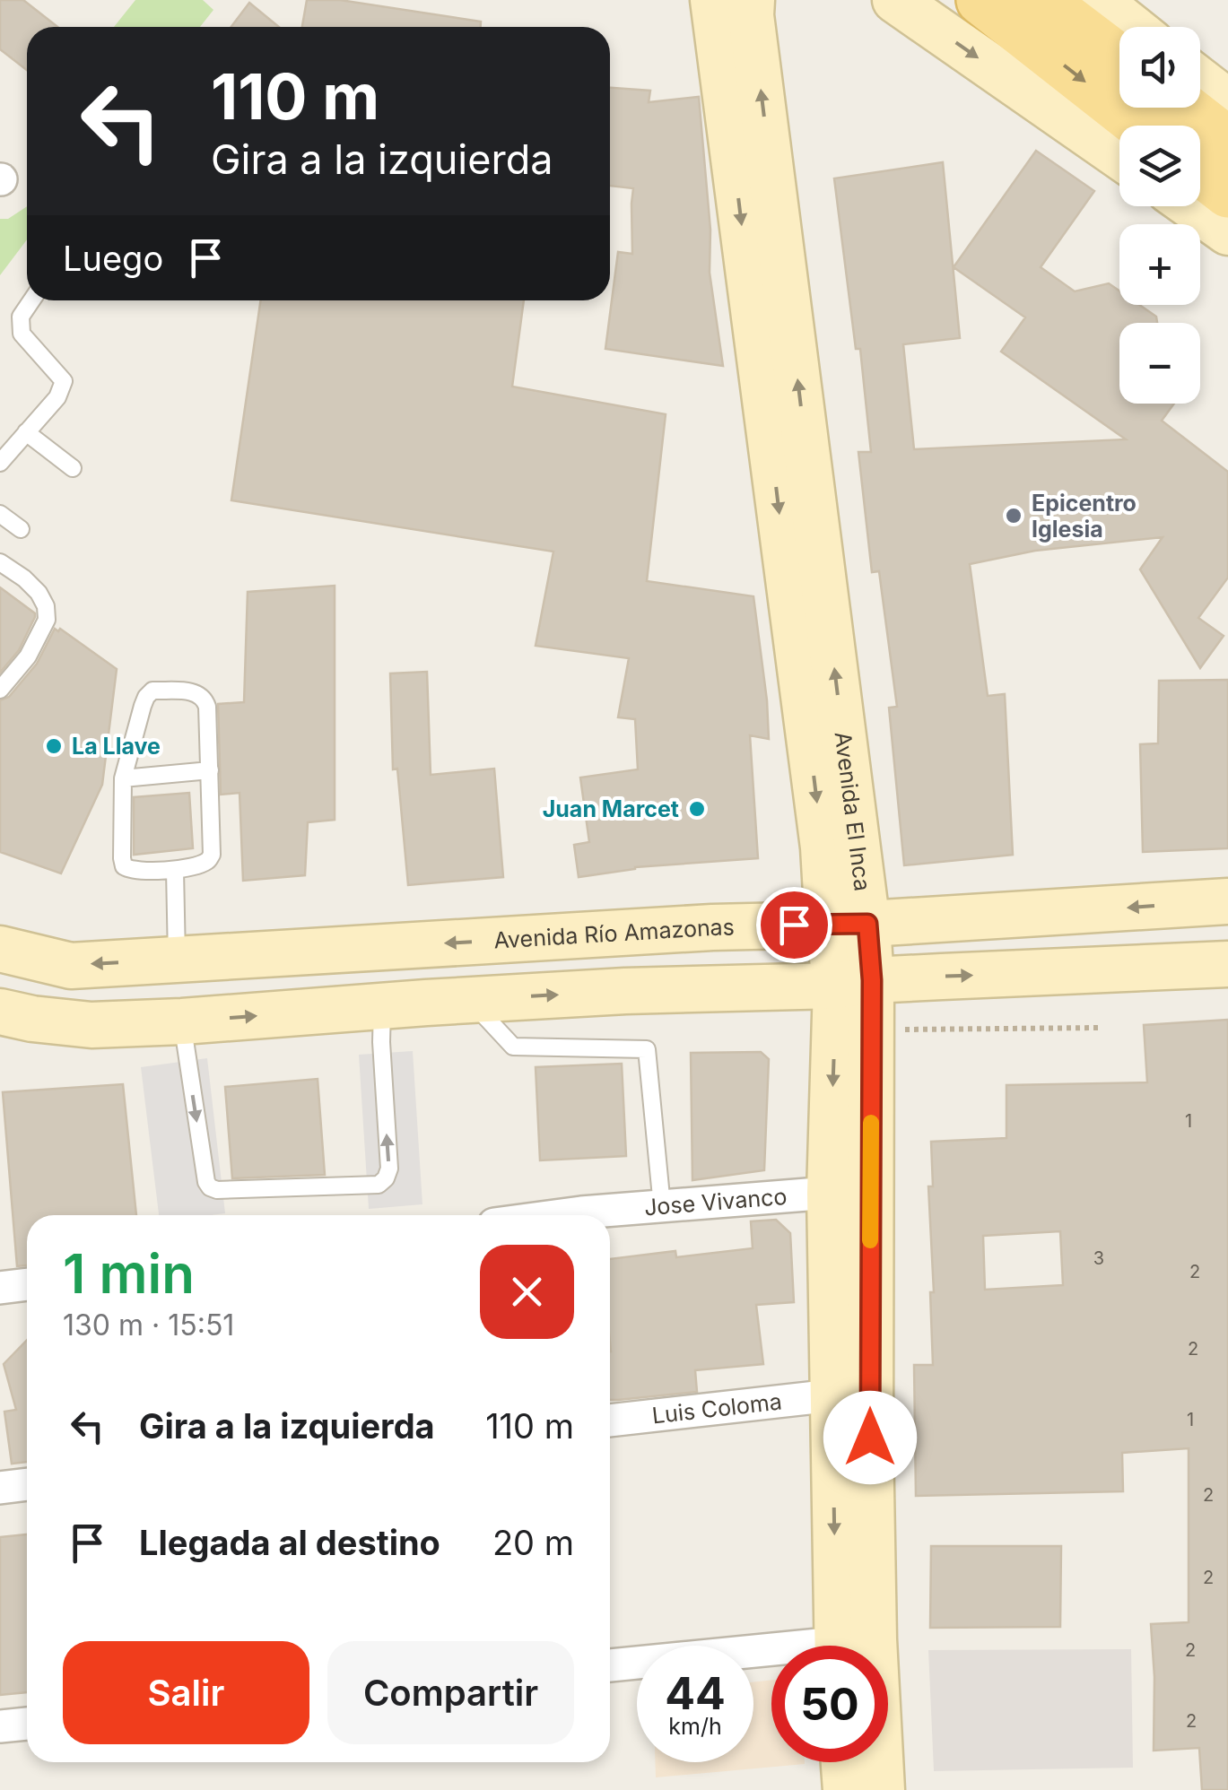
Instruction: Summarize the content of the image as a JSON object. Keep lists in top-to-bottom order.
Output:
{
  "streets": {
    "main road": ["Avenida El Inca", "Avenida Río Amazonas"],
    "street": ["Jose Vivanco", "Luis Coloma"]
  },
  "crossings": [
    ["Avenida El Inca", "Avenida Río Amazonas"],
    ["Avenida El Inca", "Jose Vivanco"],
    ["Avenida El Inca", "Luis Coloma"]
  ],
  "places": ["Epicentro Iglesia", "La Llave", "Juan Marcet"],
  "house_numbers": [
    "1",
    "3",
    "2",
    "2",
    "1",
    "2",
    "2",
    "2",
    "2"
  ],
  "page": {
    "map_buttons": ["+", "−"],
    "turn": ["110 m", "Gira a la izquierda"],
    "then": "Luego",
    "heading": ["1 min", "130 m · 15:51"],
    "list": [
      {
        "name": "Gira a la izquierda",
        "value": "110 m"
      },
      {
        "name": "Llegada al destino",
        "value": "20 m"
      }
    ],
    "buttons": ["Salir", "Compartir"],
    "speed": "44 km/h",
    "limit": "50"
  }
}
